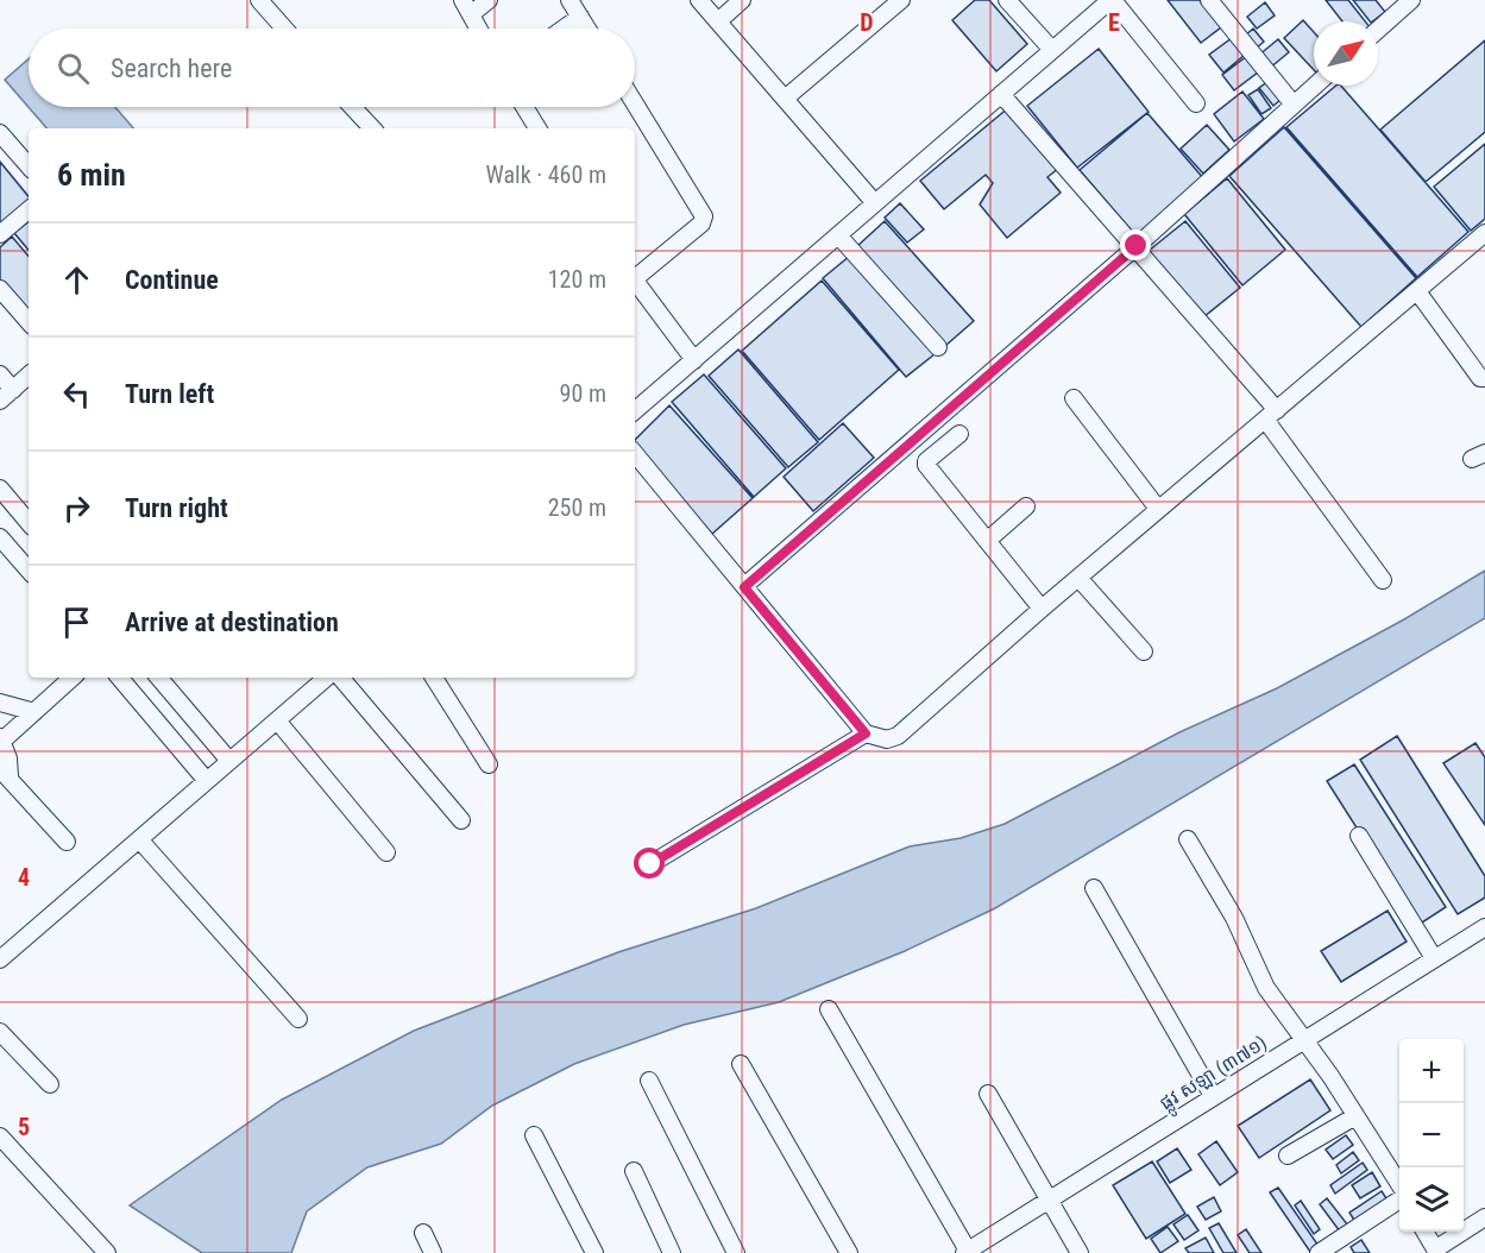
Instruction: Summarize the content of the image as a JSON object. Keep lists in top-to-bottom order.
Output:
{
  "streets": {
    "street": ["ផ្លូវ សឡា (៣៧១)"]
  },
  "north": "top right",
  "page": {
    "search": "Search here",
    "heading": ["6 min", "Walk · 460 m"],
    "list": [
      ["Continue", "120 m"],
      ["Turn left", "90 m"],
      ["Turn right", "250 m"],
      "Arrive at destination"
    ],
    "map_buttons": ["+", "−"]
  },
  "grid": {
    "columns": ["D", "E"],
    "rows": ["4", "5"]
  }
}
